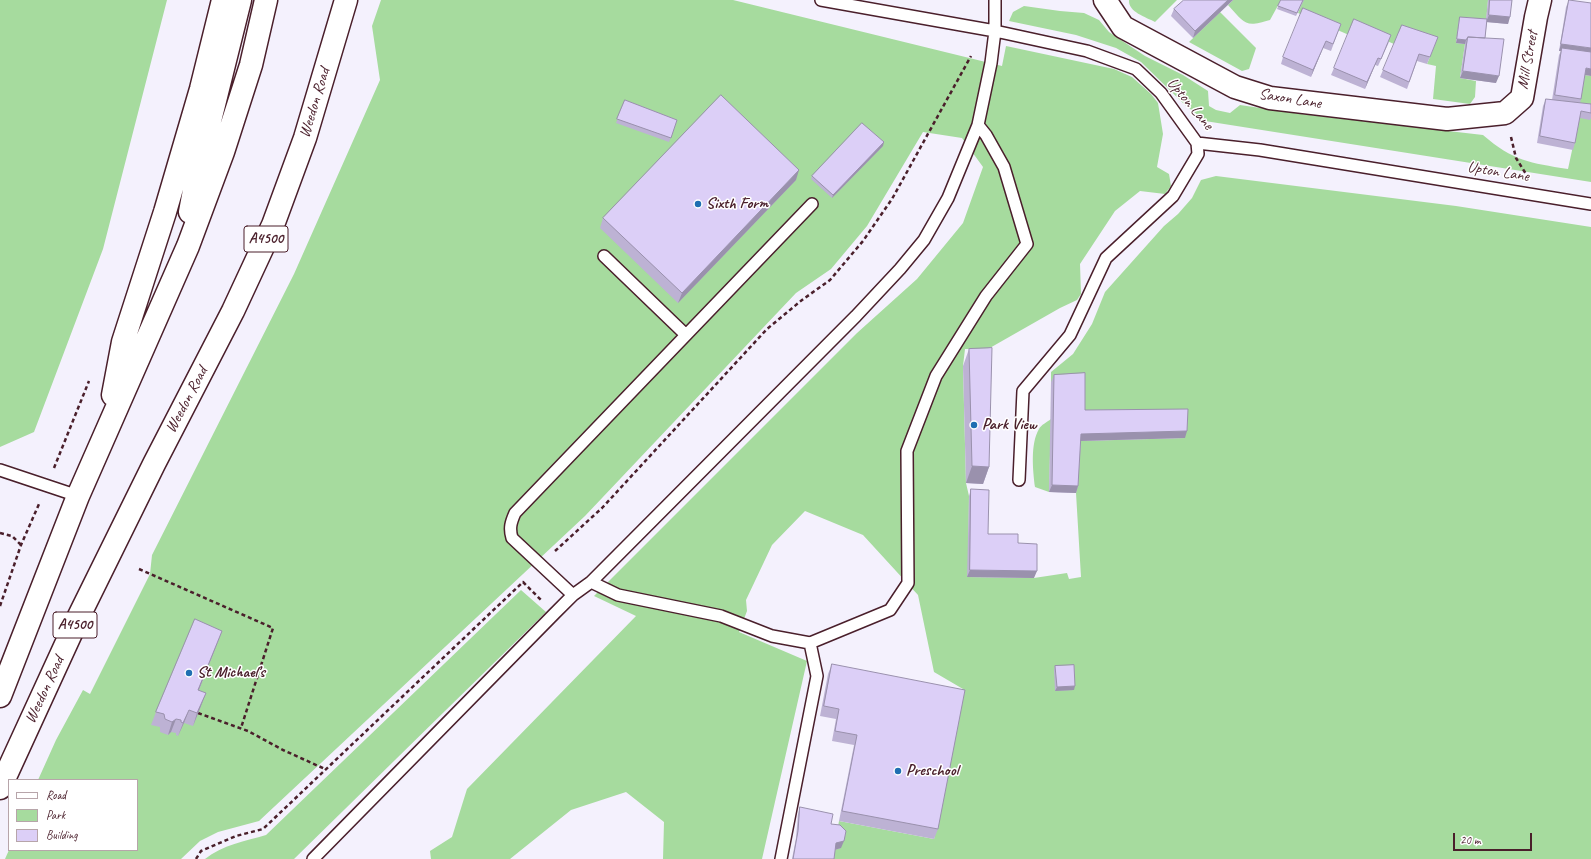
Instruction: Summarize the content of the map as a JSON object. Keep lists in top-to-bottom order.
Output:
{
  "streets": {
    "main road": [
      "Mill Street",
      "Saxon Lane",
      "Weedon Road",
      "A4500"
    ],
    "lane": ["Upton Lane"]
  },
  "crossings": [
    ["Mill Street", "Saxon Lane"]
  ],
  "places": [
    "Sixth Form",
    "Park View",
    "St Michael’s",
    "Preschool"
  ],
  "legend": ["Road", "Park", "Building"],
  "scale_bar": "20 m"
}
